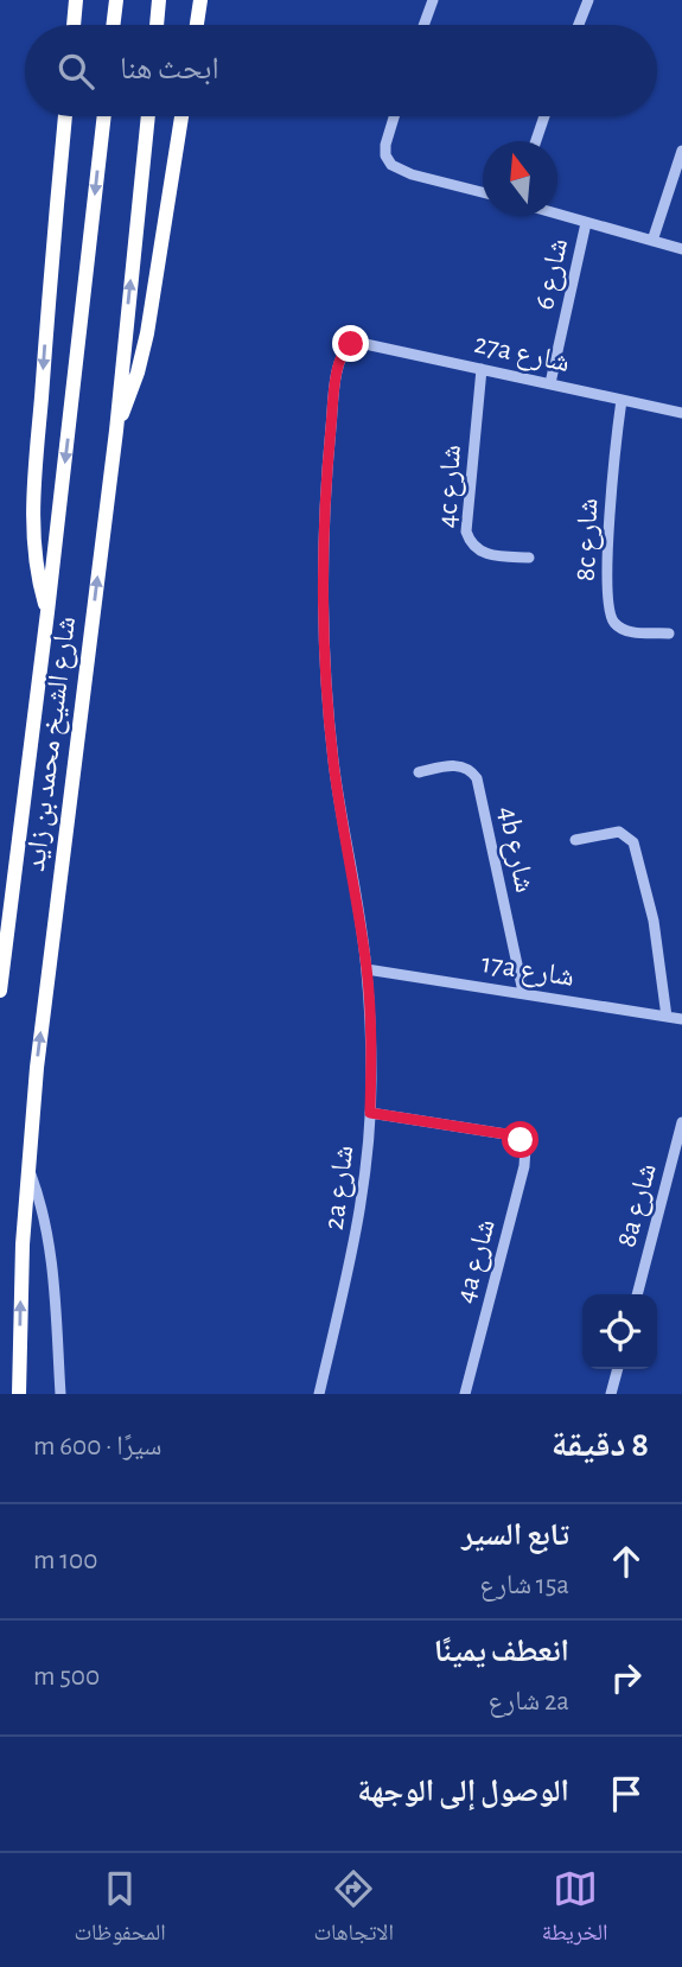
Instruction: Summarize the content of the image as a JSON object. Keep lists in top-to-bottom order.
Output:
{
  "streets": {
    "highway": ["شارع الشيخ محمد بن زايد"],
    "street": [
      "شارع 6",
      "27a شارع",
      "4c شارع",
      "8c شارع",
      "4b شارع",
      "17a شارع",
      "2a شارع",
      "8a شارع",
      "4a شارع"
    ]
  },
  "crossings": [
    ["شارع 6", "27a شارع"],
    ["27a شارع", "4c شارع"],
    ["27a شارع", "8c شارع"],
    ["27a شارع", "2a شارع"],
    ["4b شارع", "17a شارع"],
    ["17a شارع", "2a شارع"],
    ["2a شارع", "4a شارع"]
  ],
  "north": "top",
  "page": {
    "search": "ابحث هنا",
    "heading": ["8 دقيقة", "سيرًا · 600 m"],
    "list": [
      ["تابع السير", "15a شارع", "100 m"],
      ["انعطف يمينًا", "2a شارع", "500 m"],
      "الوصول إلى الوجهة"
    ],
    "nav": ["الخريطة", "الاتجاهات", "المحفوظات"]
  }
}
